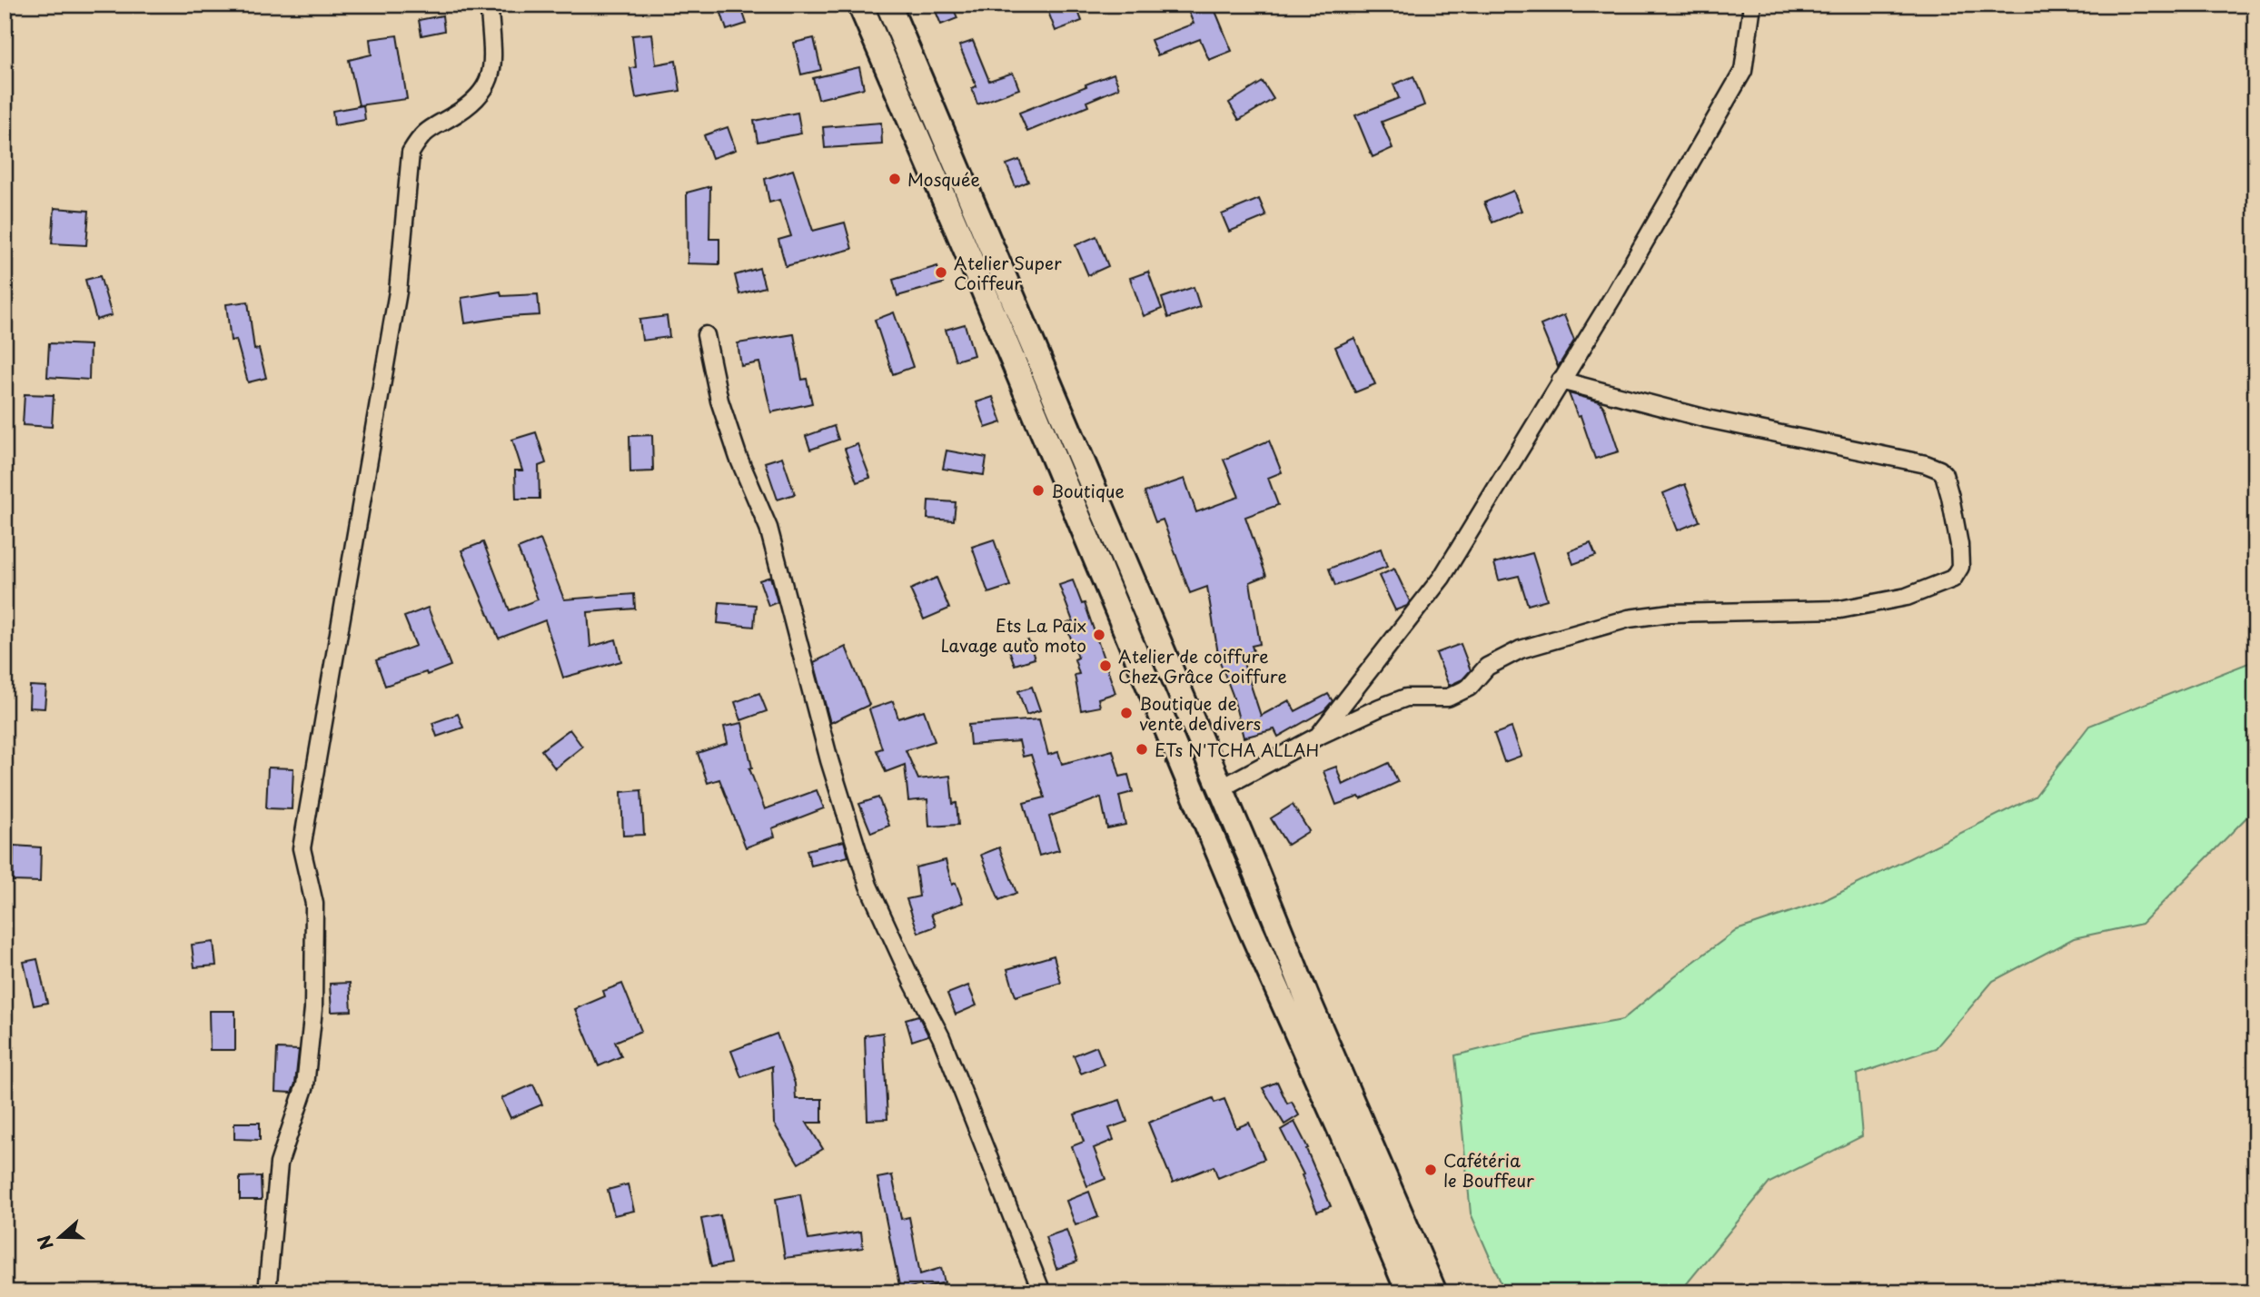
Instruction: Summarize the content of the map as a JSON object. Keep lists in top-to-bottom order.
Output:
{
  "places": [
    "Mosquée",
    "Atelier Super Coiffeur",
    "Boutique",
    "Ets La Paix Lavage auto moto",
    "Atelier de coiffure Chez Grâce Coiffure",
    "Boutique de vente de divers",
    "ETs N'TCHA ALLAH",
    "Cafétéria le Bouffeur"
  ],
  "north": "left"
}
